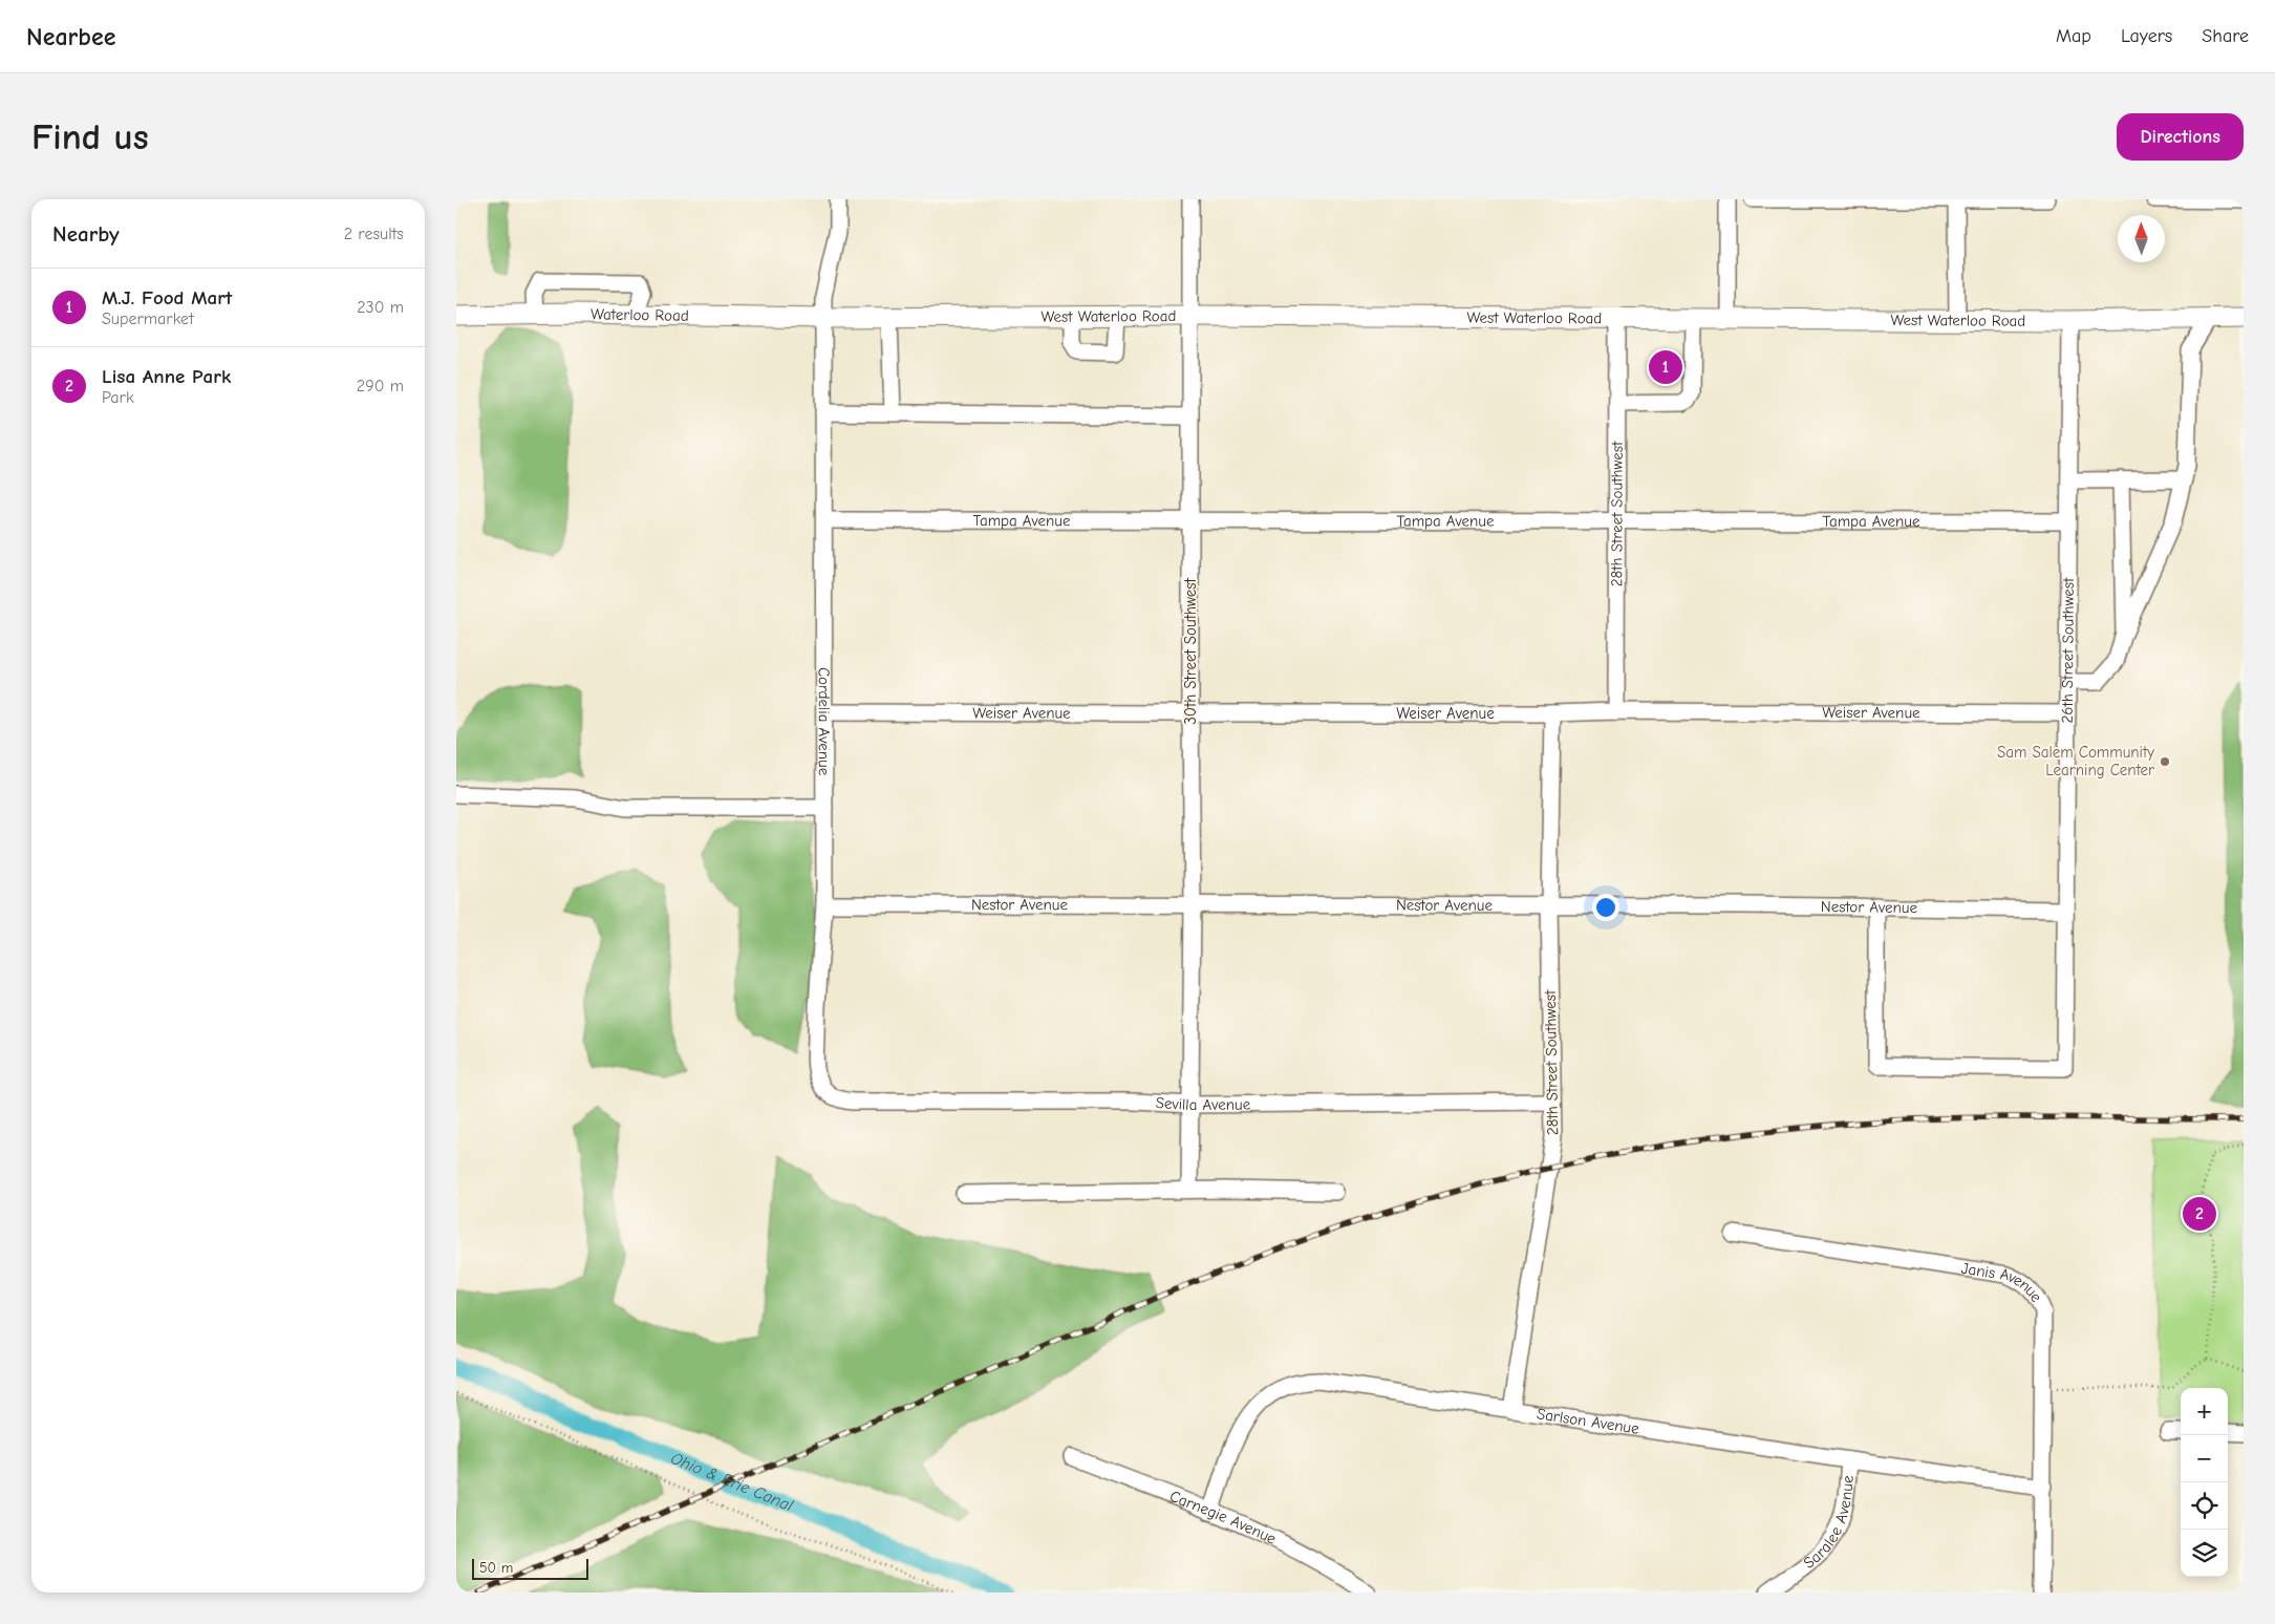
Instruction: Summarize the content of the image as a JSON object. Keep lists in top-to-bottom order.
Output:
{
  "streets": {
    "main road": ["Waterloo Road", "West Waterloo Road"],
    "street": [
      "28th Street Southwest",
      "Tampa Avenue",
      "26th Street Southwest",
      "30th Street Southwest",
      "Weiser Avenue",
      "Cordelia Avenue",
      "Nestor Avenue",
      "Sevilla Avenue",
      "Janis Avenue",
      "Sarlson Avenue",
      "Carnegie Avenue",
      "Saralee Avenue"
    ]
  },
  "crossings": [
    ["Waterloo Road", "West Waterloo Road"],
    ["Waterloo Road", "Cordelia Avenue"],
    ["West Waterloo Road", "28th Street Southwest"],
    ["West Waterloo Road", "26th Street Southwest"],
    ["West Waterloo Road", "30th Street Southwest"],
    ["West Waterloo Road", "Cordelia Avenue"],
    ["28th Street Southwest", "Tampa Avenue"],
    ["28th Street Southwest", "Weiser Avenue"],
    ["28th Street Southwest", "Nestor Avenue"],
    ["28th Street Southwest", "Sevilla Avenue"],
    ["28th Street Southwest", "Sarlson Avenue"],
    ["Tampa Avenue", "26th Street Southwest"],
    ["Tampa Avenue", "30th Street Southwest"],
    ["Tampa Avenue", "Cordelia Avenue"],
    ["26th Street Southwest", "Weiser Avenue"],
    ["26th Street Southwest", "Nestor Avenue"],
    ["30th Street Southwest", "Weiser Avenue"],
    ["30th Street Southwest", "Nestor Avenue"],
    ["30th Street Southwest", "Sevilla Avenue"],
    ["Weiser Avenue", "Cordelia Avenue"],
    ["Cordelia Avenue", "Nestor Avenue"],
    ["Cordelia Avenue", "Sevilla Avenue"],
    ["Janis Avenue", "Sarlson Avenue"],
    ["Sarlson Avenue", "Carnegie Avenue"],
    ["Sarlson Avenue", "Saralee Avenue"]
  ],
  "water": ["Ohio & Erie Canal"],
  "places": ["Sam Salem Community Learning Center"],
  "scale_bar": "50 m",
  "north": "top",
  "page": {
    "header": "Nearbee",
    "nav": ["Map", "Layers", "Share"],
    "buttons": "Directions",
    "title": "Find us",
    "heading": ["Nearby", "2 results"],
    "list": [
      {
        "mark": "1",
        "name": "M.J. Food Mart",
        "note": "Supermarket",
        "value": "230 m"
      },
      {
        "mark": "2",
        "name": "Lisa Anne Park",
        "note": "Park",
        "value": "290 m"
      }
    ],
    "pins": ["1", "2"],
    "map_buttons": ["+", "−"],
    "scale": "50 m"
  }
}
